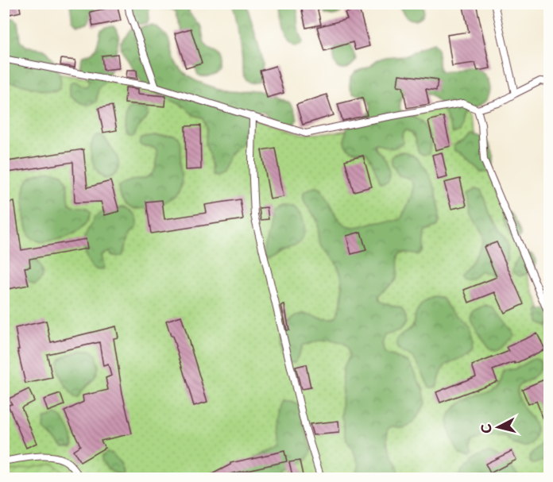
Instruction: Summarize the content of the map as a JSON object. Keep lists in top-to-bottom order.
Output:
{
  "north": "left"
}
